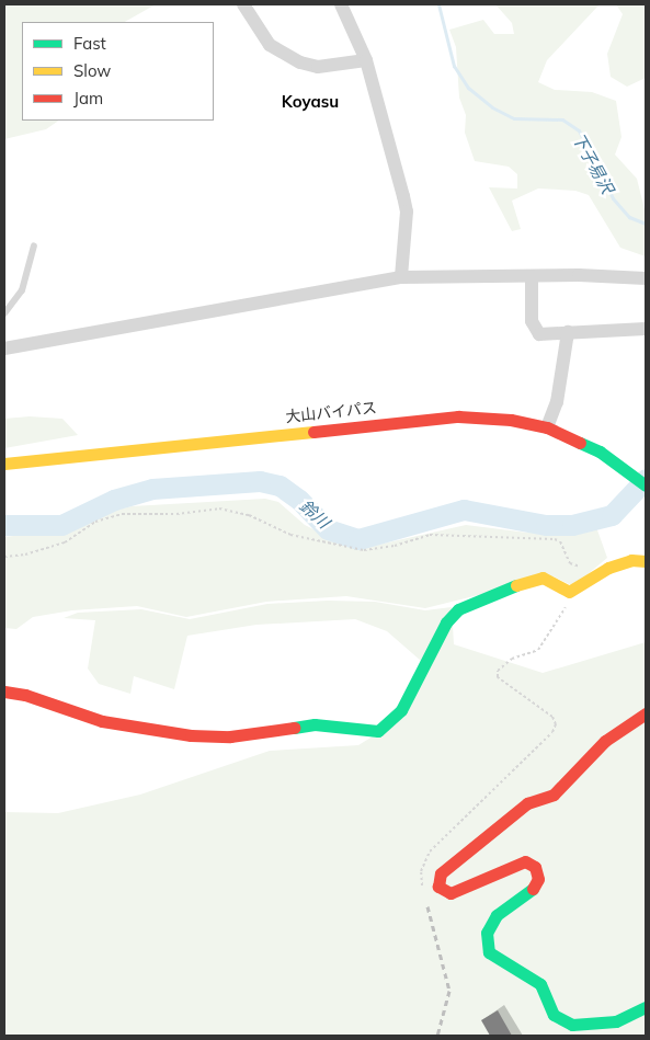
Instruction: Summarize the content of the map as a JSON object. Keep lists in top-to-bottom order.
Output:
{
  "streets": {
    "street": ["大山バイパス"]
  },
  "districts": ["Koyasu"],
  "water": ["下子易沢", "鈴川"],
  "legend": ["Fast", "Slow", "Jam"]
}
